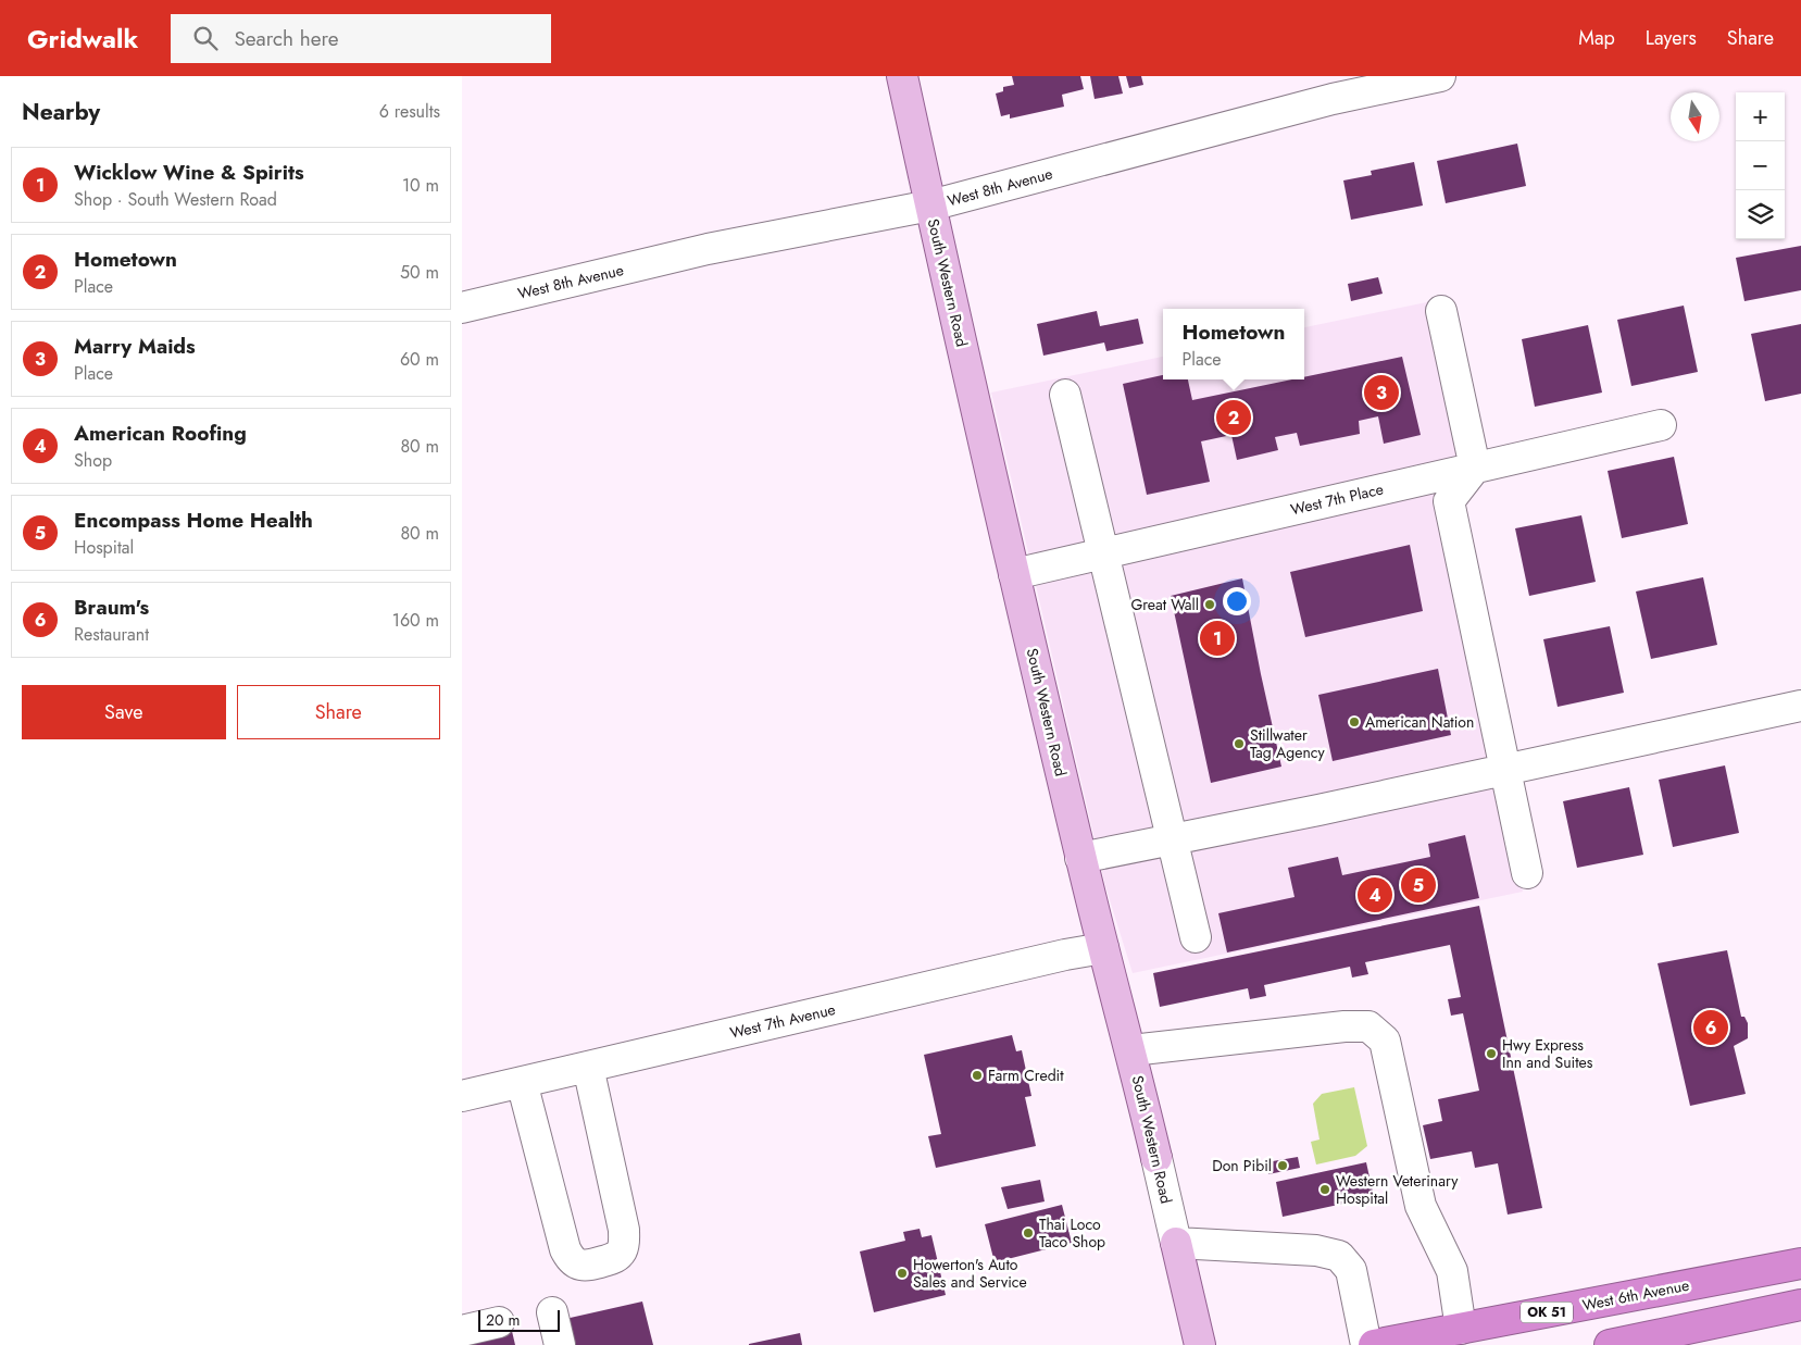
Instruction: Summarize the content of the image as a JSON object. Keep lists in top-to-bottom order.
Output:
{
  "streets": {
    "highway": ["West 6th Avenue", "OK 51"],
    "main road": ["South Western Road"],
    "street": ["West 8th Avenue", "West 7th Place", "West 7th Avenue"]
  },
  "crossings": [
    ["West 8th Avenue", "South Western Road"],
    ["South Western Road", "West 7th Place"],
    ["South Western Road", "West 7th Avenue"]
  ],
  "places": [
    "Great Wall",
    "American Nation",
    "Stillwater Tag Agency",
    "Hwy Express Inn and Suites",
    "Farm Credit",
    "Don Pibil",
    "Western Veterinary Hospital",
    "Thai Loco Taco Shop",
    "Howerton's Auto Sales and Service"
  ],
  "scale_bar": "20 m",
  "north": "bottom",
  "page": {
    "header": "Gridwalk",
    "search": "Search here",
    "nav": ["Map", "Layers", "Share"],
    "heading": ["Nearby", "6 results"],
    "map_buttons": ["+", "−"],
    "list": [
      {
        "mark": "1",
        "name": "Wicklow Wine & Spirits",
        "note": "Shop · South Western Road",
        "value": "10 m"
      },
      {
        "mark": "2",
        "name": "Hometown",
        "note": "Place",
        "value": "50 m"
      },
      {
        "mark": "3",
        "name": "Marry Maids",
        "note": "Place",
        "value": "60 m"
      },
      {
        "mark": "4",
        "name": "American Roofing",
        "note": "Shop",
        "value": "80 m"
      },
      {
        "mark": "5",
        "name": "Encompass Home Health",
        "note": "Hospital",
        "value": "80 m"
      },
      {
        "mark": "6",
        "name": "Braum's",
        "note": "Restaurant",
        "value": "160 m"
      }
    ],
    "popup": ["Hometown", "Place"],
    "pins": [
      "3",
      "2",
      "1",
      "5",
      "4",
      "6"
    ],
    "buttons": ["Save", "Share"],
    "scale": "20 m"
  }
}
